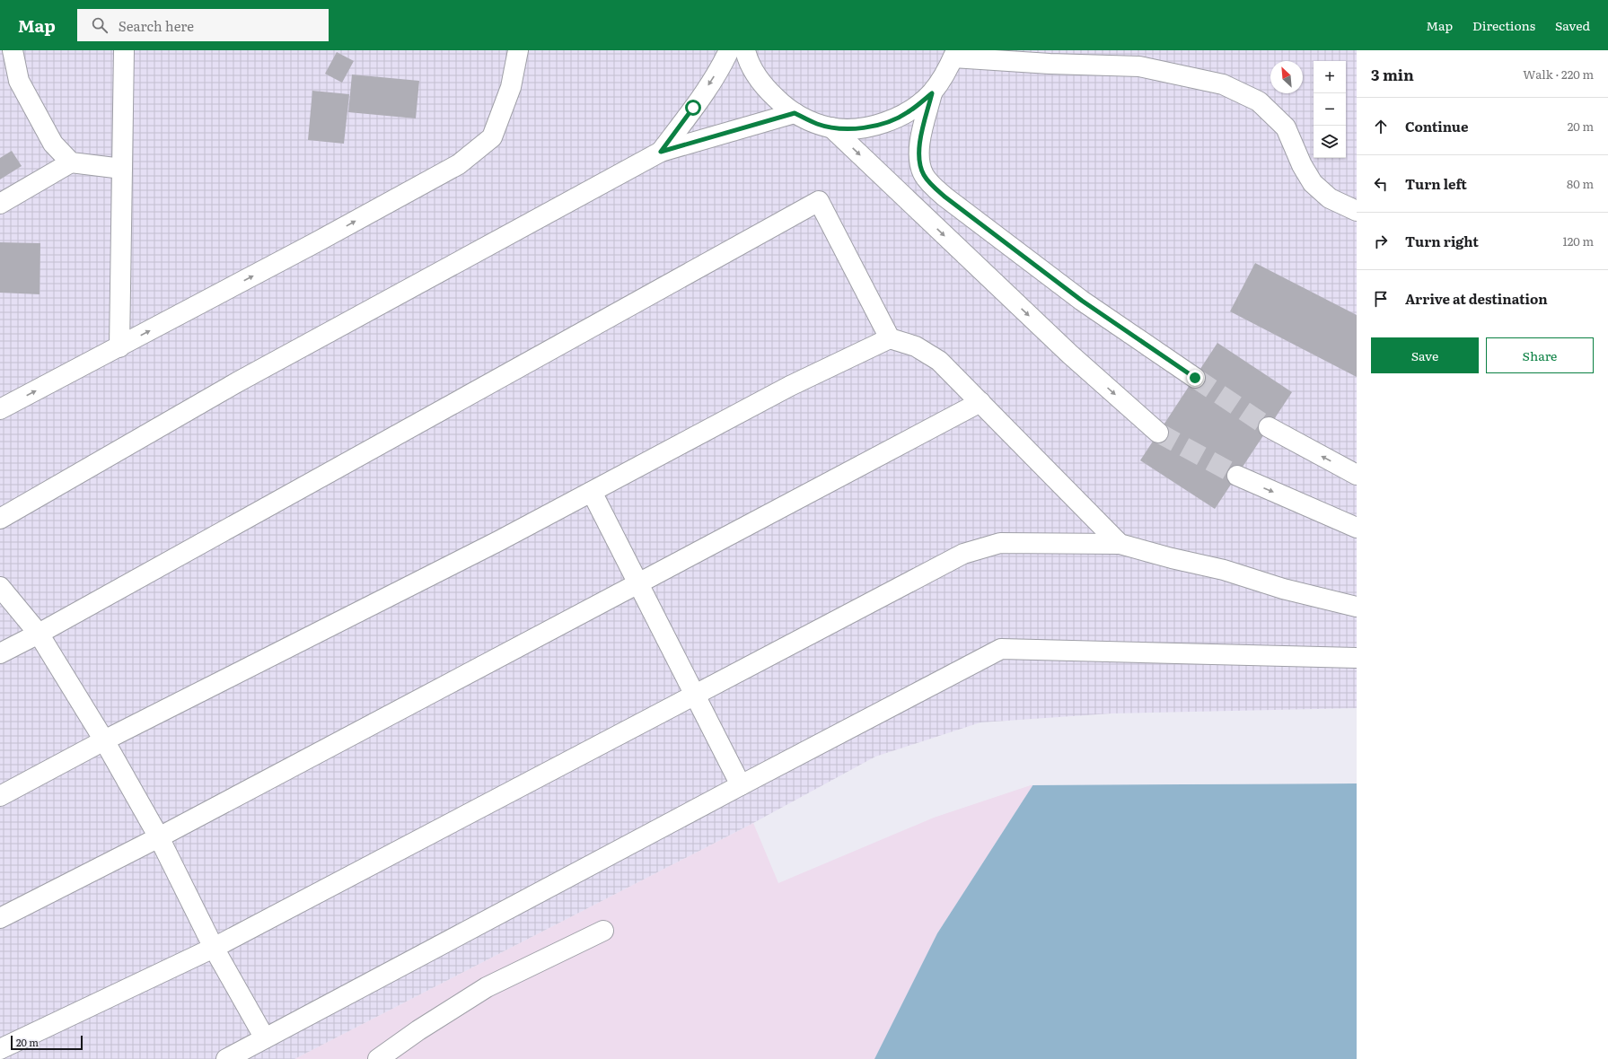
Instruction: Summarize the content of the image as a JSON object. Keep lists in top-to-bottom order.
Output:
{
  "scale_bar": "20 m",
  "north": "top left",
  "page": {
    "header": "Map",
    "search": "Search here",
    "nav": ["Map", "Directions", "Saved"],
    "heading": ["3 min", "Walk · 220 m"],
    "map_buttons": ["+", "−"],
    "list": [
      ["Continue", "20 m"],
      ["Turn left", "80 m"],
      ["Turn right", "120 m"],
      "Arrive at destination"
    ],
    "buttons": ["Save", "Share"],
    "scale": "20 m"
  }
}
